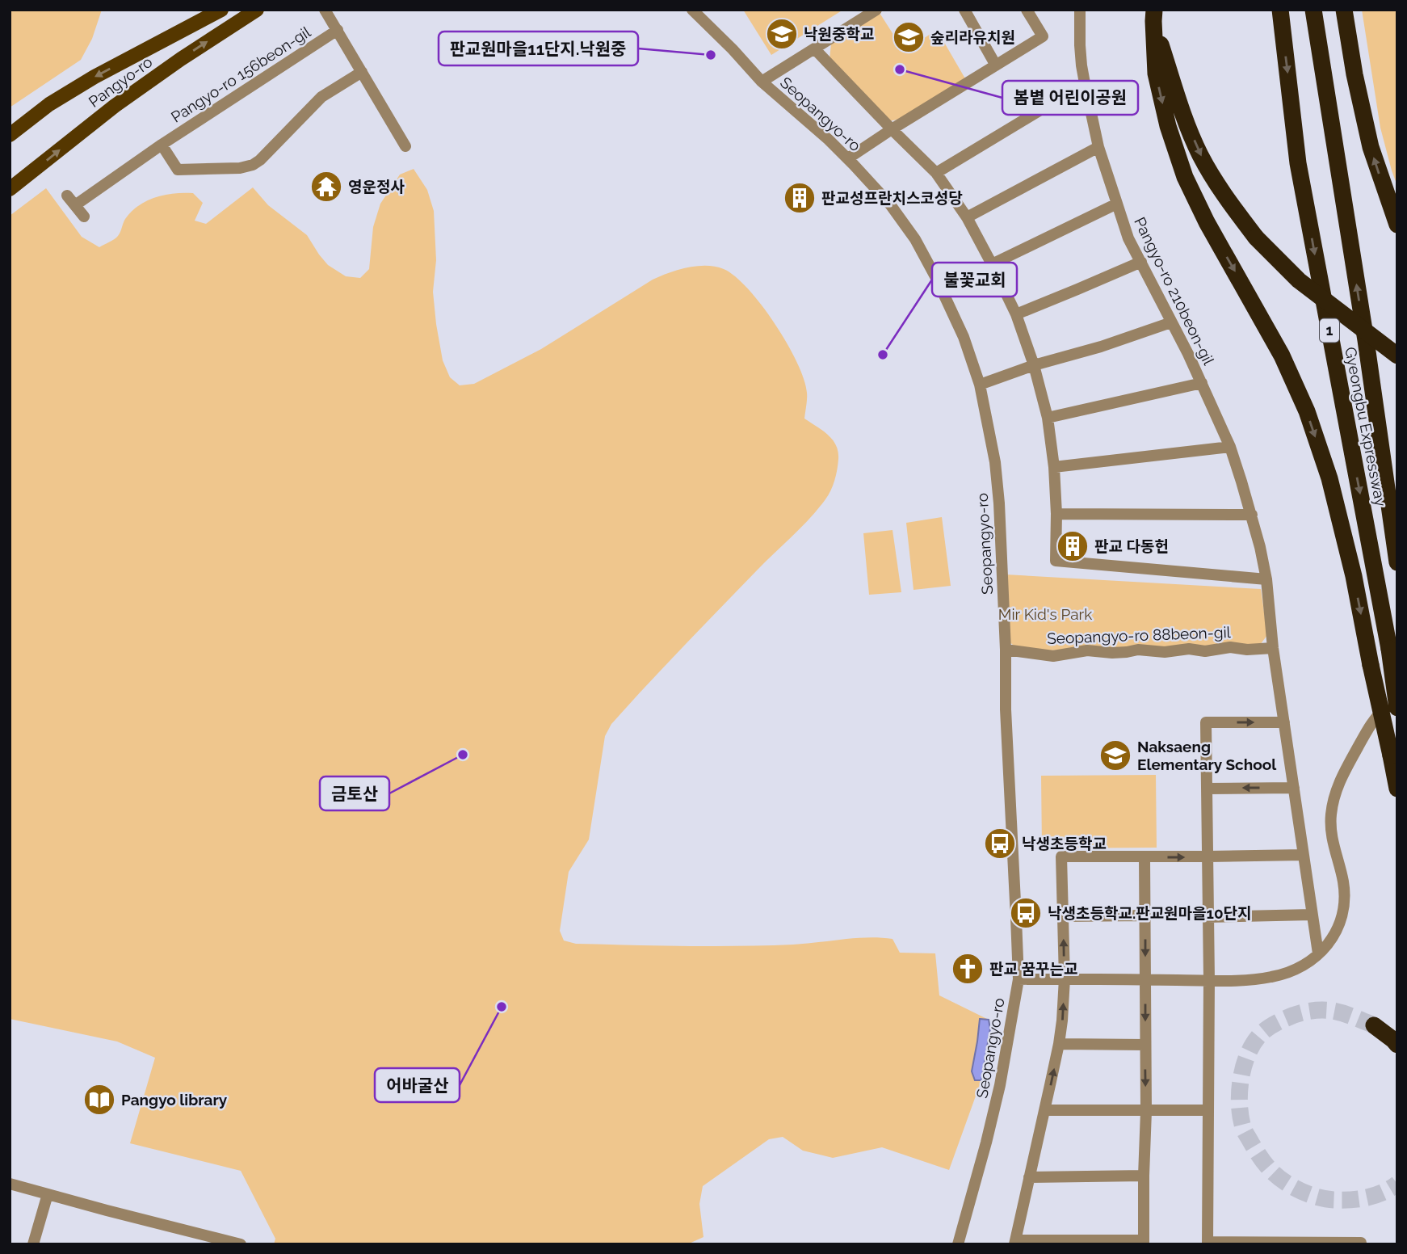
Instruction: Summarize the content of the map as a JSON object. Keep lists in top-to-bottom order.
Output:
{
  "streets": {
    "highway": ["1", "Gyeongbu Expressway"],
    "main road": ["Pangyo-ro"],
    "street": [
      "Pangyo-ro 156beon-gil",
      "Seopangyo-ro",
      "Pangyo-ro 210beon-gil",
      "Seopangyo-ro 88beon-gil"
    ]
  },
  "crossings": [
    ["Seopangyo-ro", "Seopangyo-ro 88beon-gil"],
    ["Pangyo-ro 210beon-gil", "Seopangyo-ro 88beon-gil"]
  ],
  "parks": ["Mir Kid's Park"],
  "places": {
    "school or university": ["낙원중학교", "숲리라유치원", "Naksaeng Elementary School"],
    "other": [
      "판교원마을11단지.낙원중",
      "봄볕 어린이공원",
      "불꽃교회",
      "금토산",
      "어바굴산"
    ],
    "temple": ["영운정사"],
    "building": ["판교성프란치스코성당", "판교 다동헌"],
    "bus stop": ["낙생초등학교", "낙생초등학교.판교원마을10단지"],
    "church": ["판교 꿈꾸는교"],
    "library": ["Pangyo library"]
  }
}
